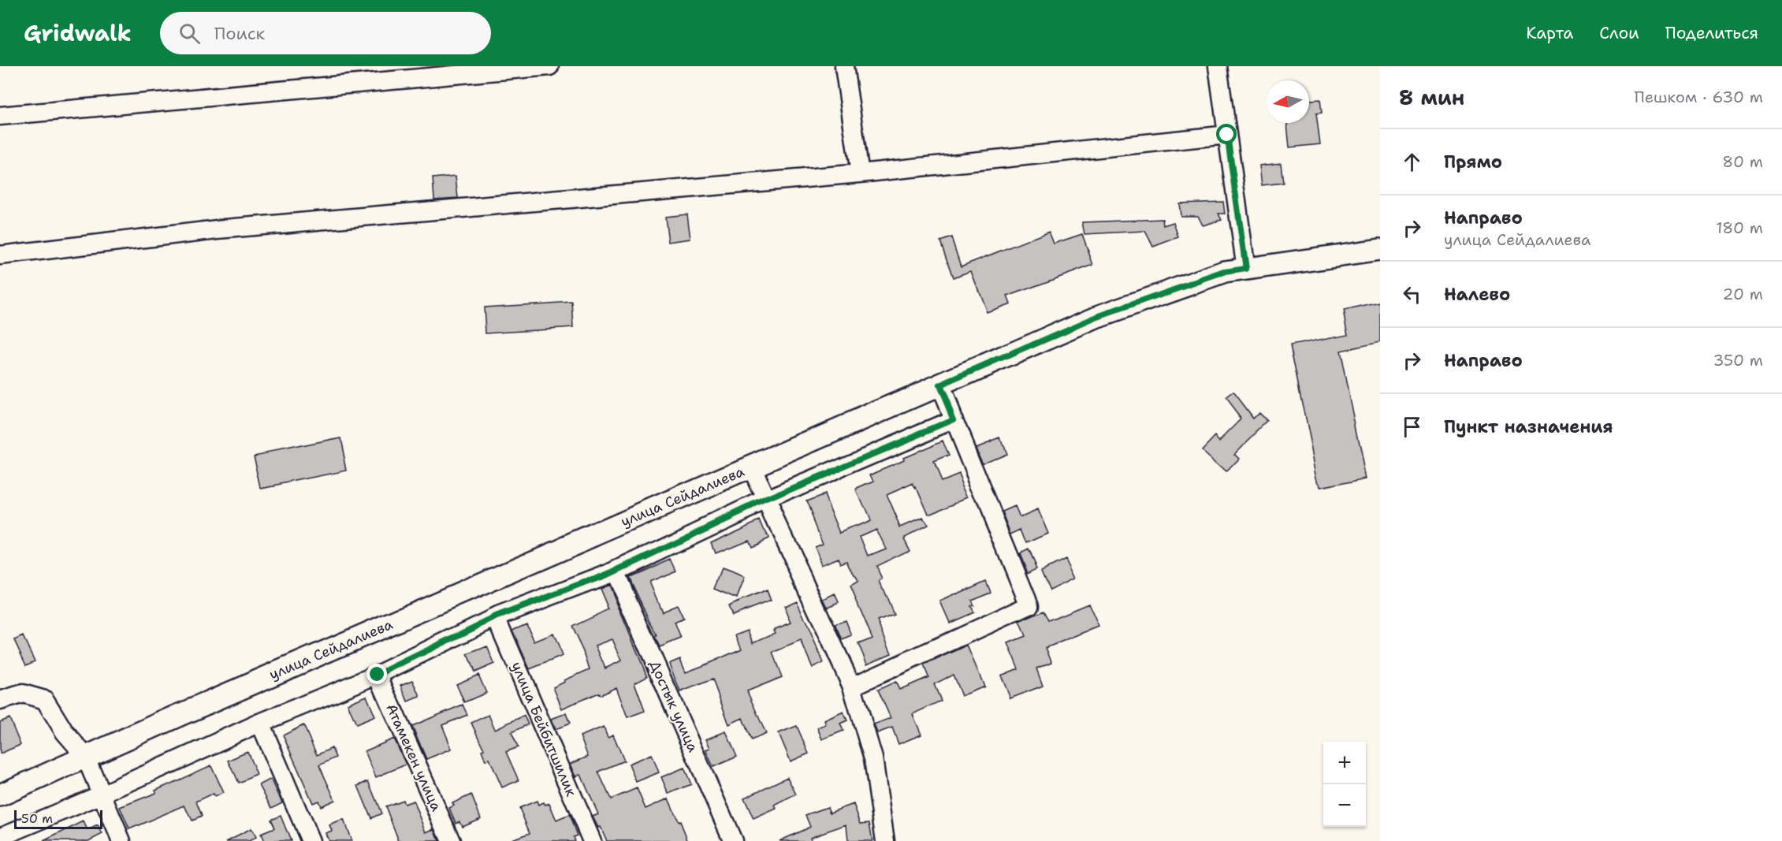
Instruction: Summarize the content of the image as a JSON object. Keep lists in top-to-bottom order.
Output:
{
  "streets": {
    "main road": ["улица Сейдалиева"],
    "street": ["Достык улица", "улица Бейбитшилик", "Атамекен улица"]
  },
  "scale_bar": "50 m",
  "north": "left",
  "page": {
    "header": "Gridwalk",
    "search": "Поиск",
    "nav": ["Карта", "Слои", "Поделиться"],
    "heading": ["8 мин", "Пешком · 630 m"],
    "list": [
      ["Прямо", "80 m"],
      ["Направо", "улица Сейдалиева", "180 m"],
      ["Налево", "20 m"],
      ["Направо", "350 m"],
      "Пункт назначения"
    ],
    "map_buttons": ["+", "−"],
    "scale": "50 m"
  }
}
